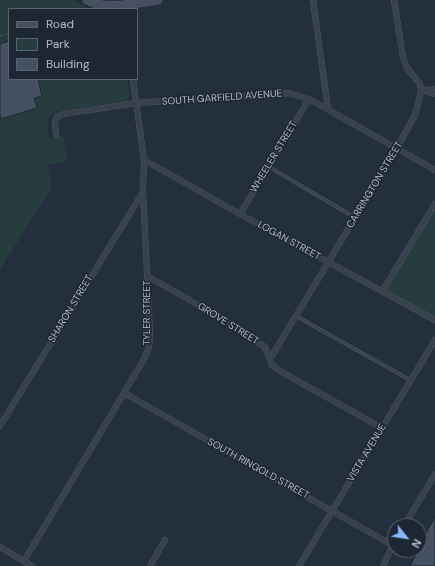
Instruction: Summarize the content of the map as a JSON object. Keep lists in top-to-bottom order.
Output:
{
  "streets": {
    "street": [
      "SOUTH GARFIELD AVENUE",
      "WHEELER STREET",
      "CARRINGTON STREET",
      "LOGAN STREET",
      "SHARON STREET",
      "TYLER STREET",
      "GROVE STREET",
      "VISTA AVENUE",
      "SOUTH RINGOLD STREET"
    ]
  },
  "crossings": [
    ["SOUTH GARFIELD AVENUE", "WHEELER STREET"],
    ["SOUTH GARFIELD AVENUE", "CARRINGTON STREET"],
    ["SOUTH GARFIELD AVENUE", "TYLER STREET"],
    ["WHEELER STREET", "LOGAN STREET"],
    ["CARRINGTON STREET", "LOGAN STREET"],
    ["CARRINGTON STREET", "GROVE STREET"],
    ["LOGAN STREET", "TYLER STREET"],
    ["SHARON STREET", "TYLER STREET"],
    ["TYLER STREET", "GROVE STREET"],
    ["TYLER STREET", "SOUTH RINGOLD STREET"],
    ["GROVE STREET", "VISTA AVENUE"],
    ["VISTA AVENUE", "SOUTH RINGOLD STREET"]
  ],
  "legend": ["Road", "Park", "Building"],
  "north": "bottom right"
}
